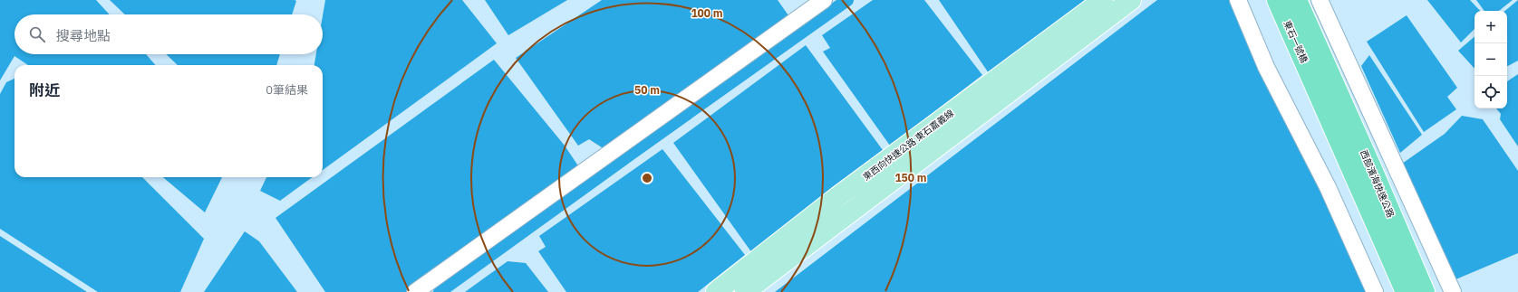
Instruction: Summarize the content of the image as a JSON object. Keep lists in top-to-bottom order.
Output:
{
  "streets": {
    "highway": ["東石一號橋", "西部濱海快速公路"],
    "main road": ["東西向快速公路 東石嘉義線"]
  },
  "crossings": [
    ["東石一號橋", "西部濱海快速公路"]
  ],
  "page": {
    "map_buttons": ["+", "−"],
    "search": "搜尋地點",
    "heading": ["附近", "0筆結果"]
  },
  "rings": ["100 m", "50 m", "150 m"]
}
